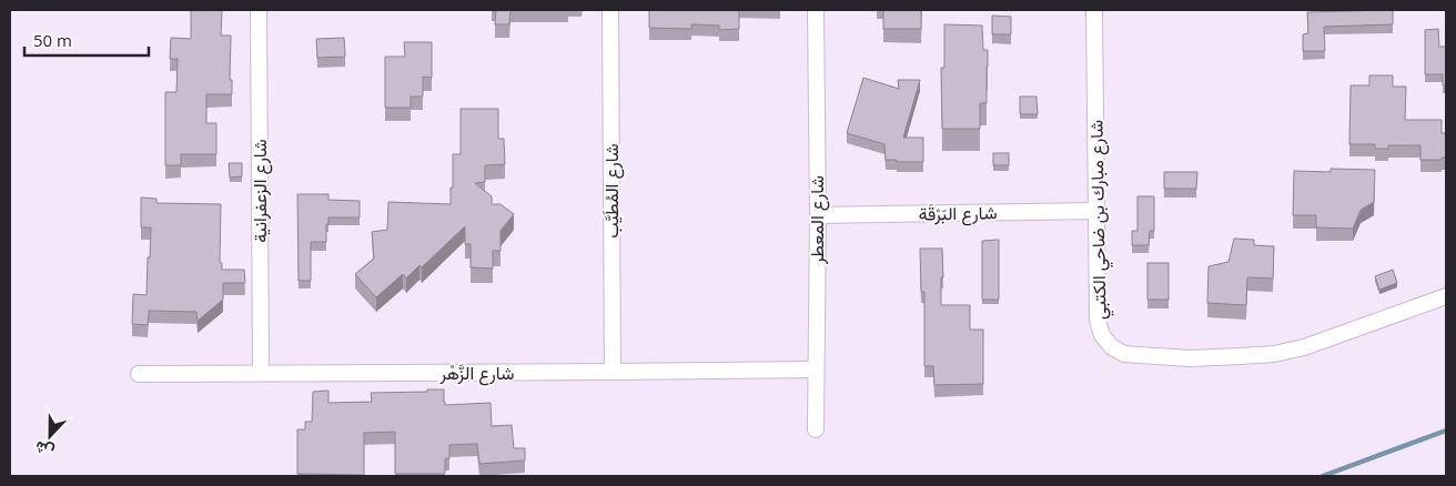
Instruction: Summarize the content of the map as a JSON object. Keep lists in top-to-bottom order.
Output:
{
  "streets": {
    "street": [
      "شارع الزعفرانية",
      "شارع المُطَيَّب",
      "شارع البَرْقَة",
      "شارع المعطر",
      "شارع مبارك بن ضاحي الكتبي",
      "شارع الزَّهْر"
    ]
  },
  "crossings": [
    ["شارع الزعفرانية", "شارع الزَّهْر"],
    ["شارع المُطَيَّب", "شارع الزَّهْر"],
    ["شارع البَرْقَة", "شارع المعطر"],
    ["شارع البَرْقَة", "شارع مبارك بن ضاحي الكتبي"],
    ["شارع المعطر", "شارع الزَّهْر"]
  ],
  "scale_bar": "50 m",
  "north": "bottom"
}
